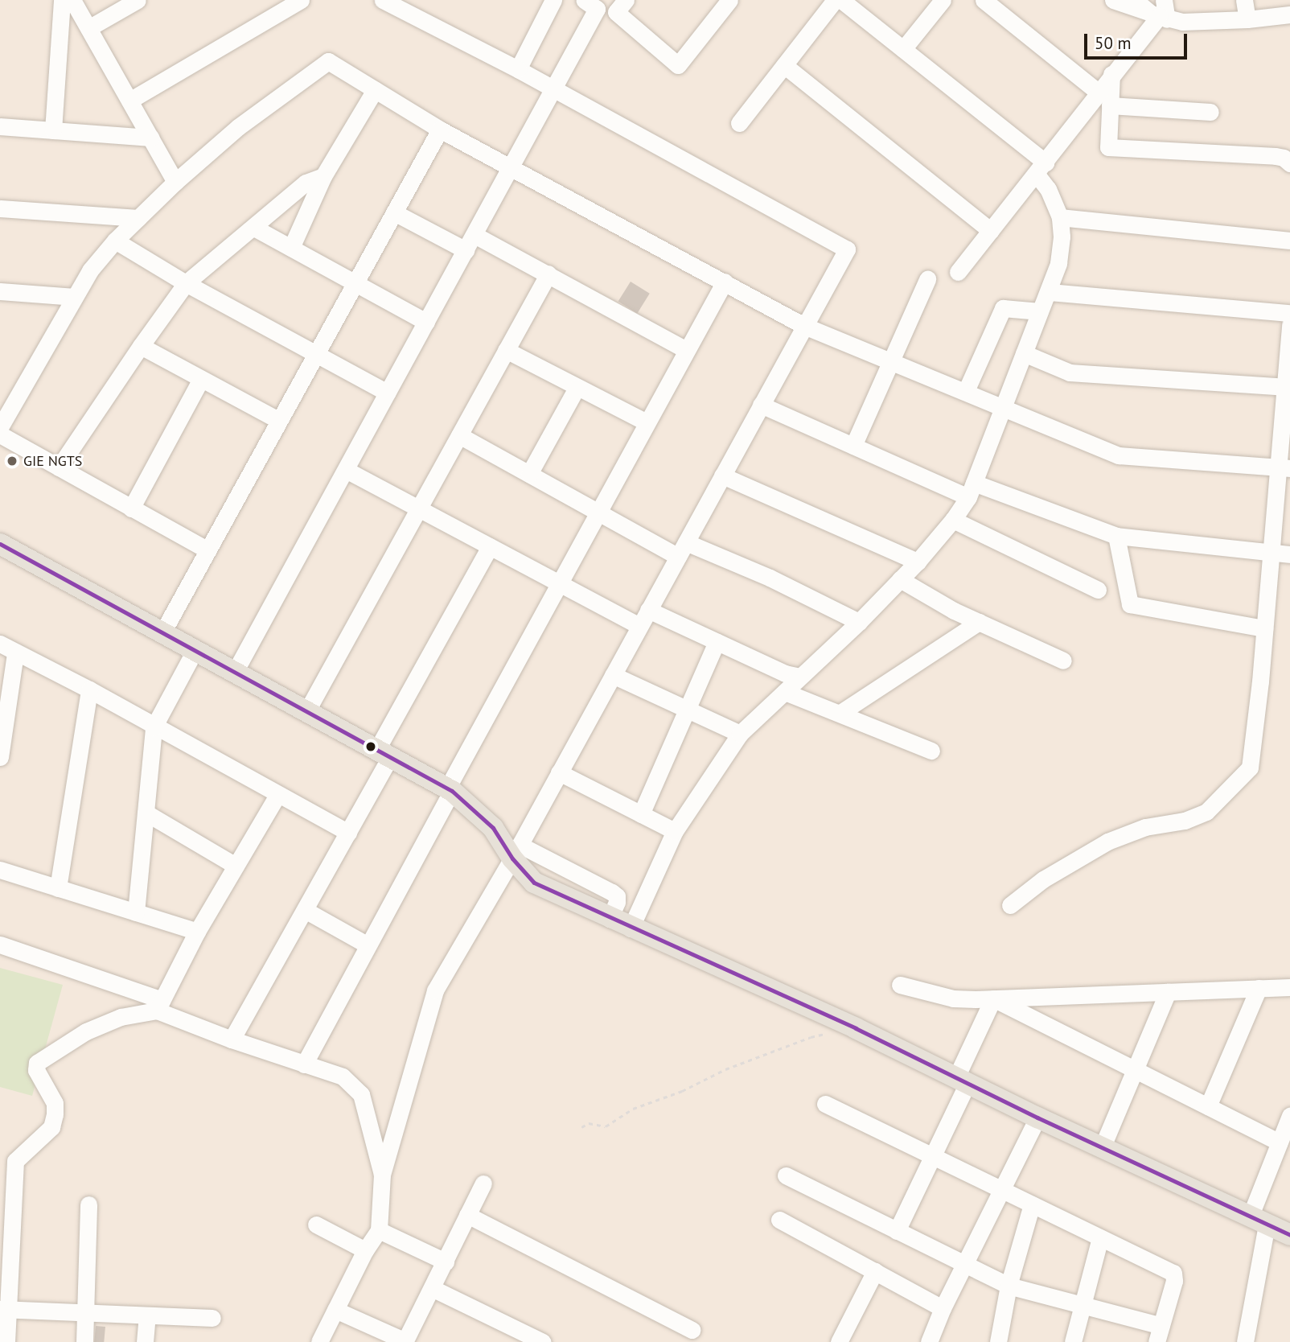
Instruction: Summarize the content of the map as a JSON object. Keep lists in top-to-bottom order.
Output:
{
  "places": ["GIE NGTS"],
  "scale_bar": "50 m"
}
